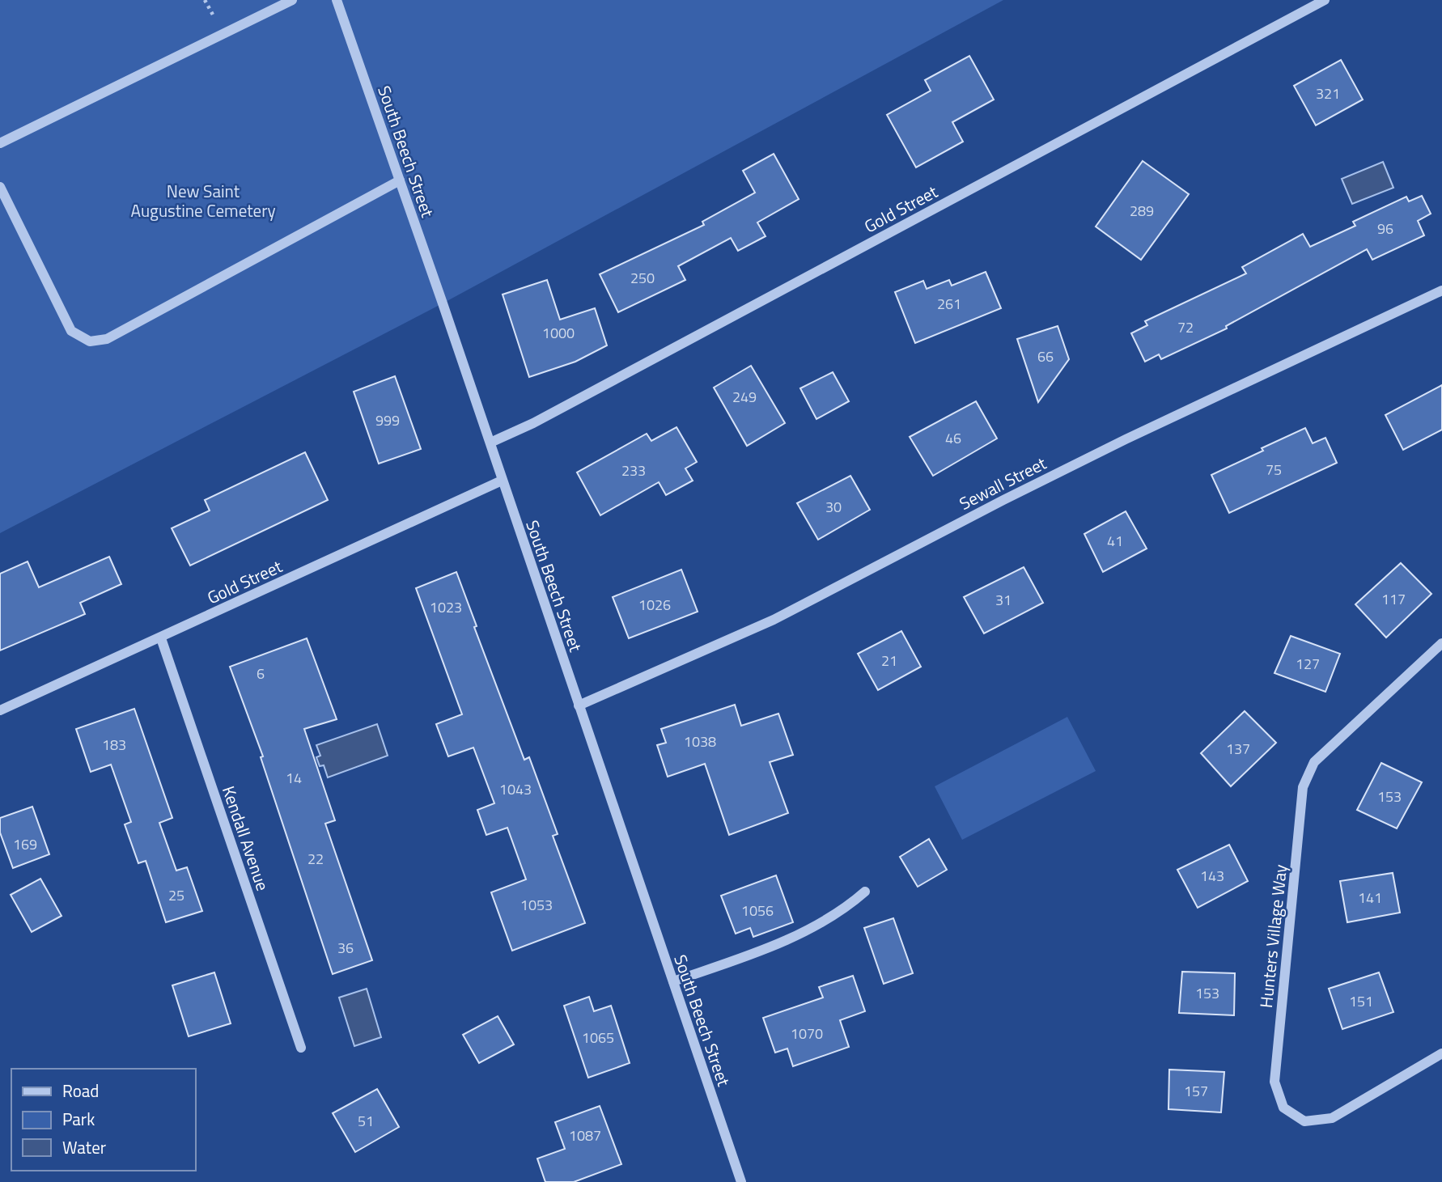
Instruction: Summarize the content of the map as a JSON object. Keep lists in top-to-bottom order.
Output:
{
  "streets": {
    "street": [
      "South Beech Street",
      "Gold Street",
      "Sewall Street",
      "Kendall Avenue",
      "Hunters Village Way"
    ]
  },
  "crossings": [
    ["South Beech Street", "Gold Street"],
    ["South Beech Street", "Sewall Street"],
    ["Gold Street", "Kendall Avenue"]
  ],
  "parks": ["New Saint Augustine Cemetery"],
  "house_numbers": [
    "321",
    "289",
    "96",
    "250",
    "261",
    "72",
    "1000",
    "66",
    "249",
    "999",
    "46",
    "75",
    "233",
    "30",
    "41",
    "117",
    "31",
    "1026",
    "1023",
    "21",
    "127",
    "6",
    "1038",
    "183",
    "137",
    "14",
    "1043",
    "153",
    "169",
    "22",
    "143",
    "25",
    "141",
    "1053",
    "1056",
    "36",
    "153",
    "151",
    "1070",
    "1065",
    "157",
    "51",
    "1087"
  ],
  "legend": ["Road", "Park", "Water"]
}
